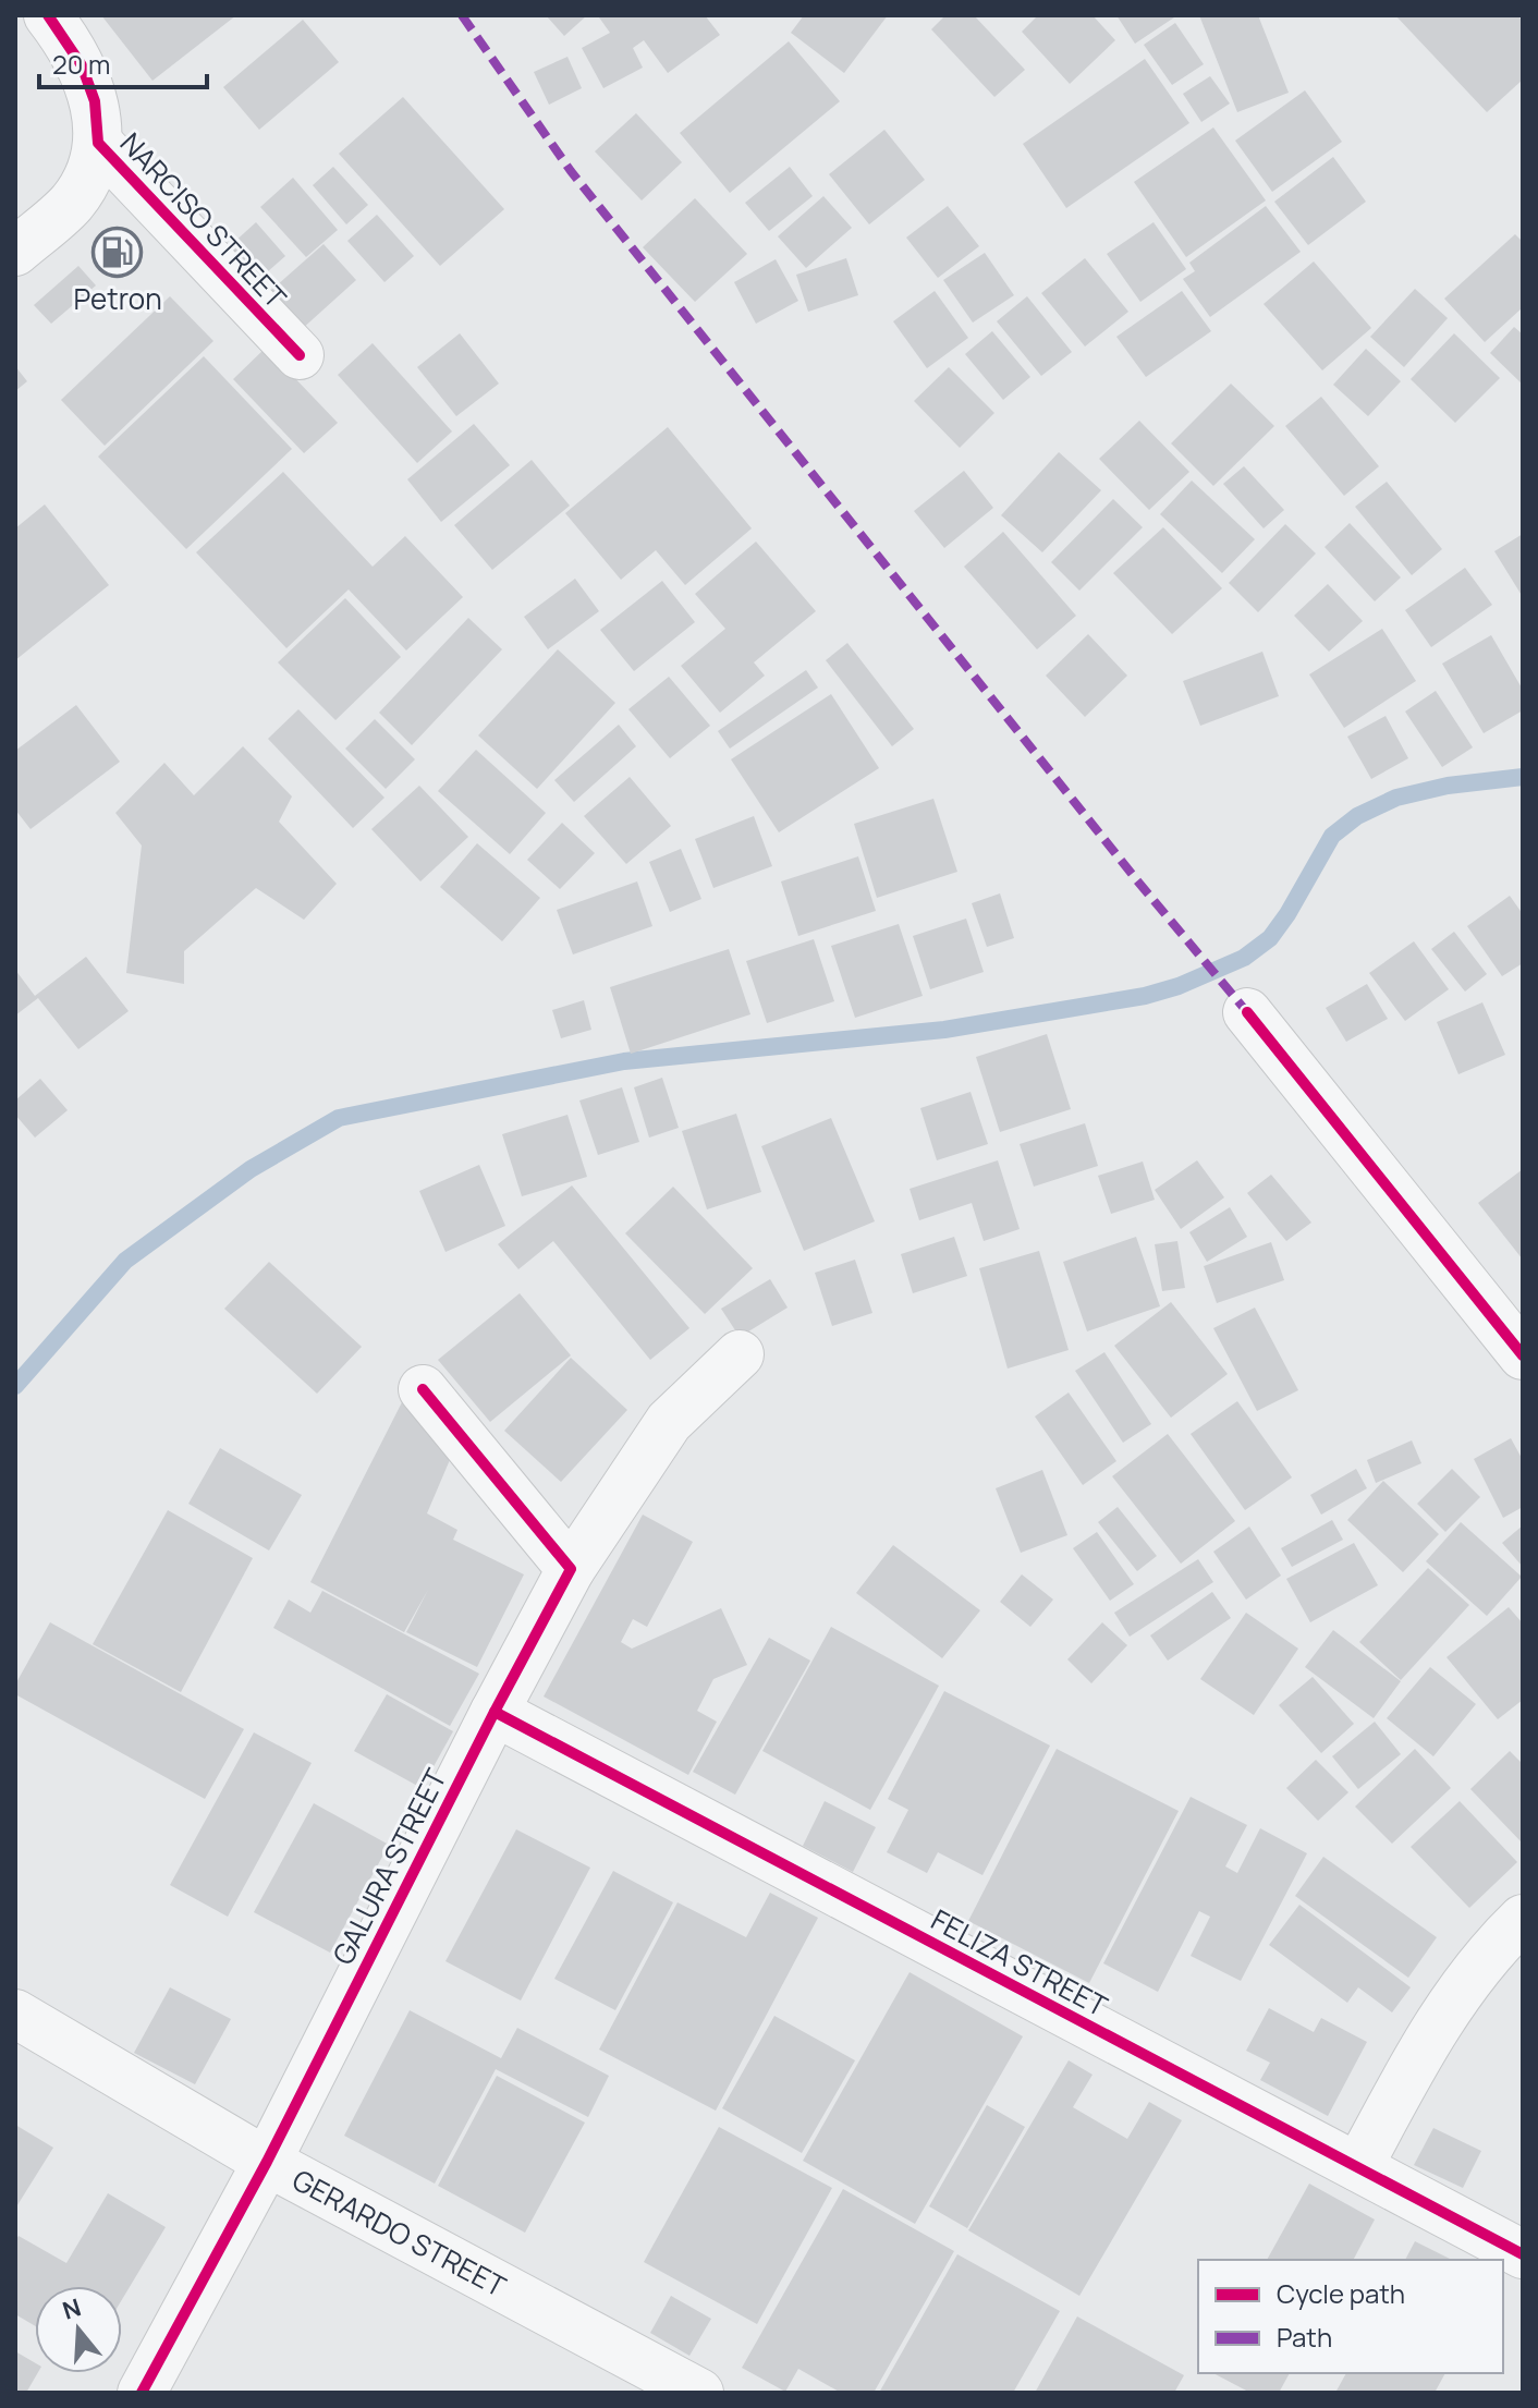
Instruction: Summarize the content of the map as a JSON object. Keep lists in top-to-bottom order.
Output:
{
  "streets": {
    "street": [
      "NARCISO STREET",
      "GALURA STREET",
      "FELIZA STREET",
      "GERARDO STREET"
    ]
  },
  "crossings": [
    ["GALURA STREET", "FELIZA STREET"],
    ["GALURA STREET", "GERARDO STREET"]
  ],
  "places": {
    "fuel station": ["Petron"]
  },
  "legend": ["Cycle path", "Path"],
  "scale_bar": "20 m",
  "north": "top"
}
